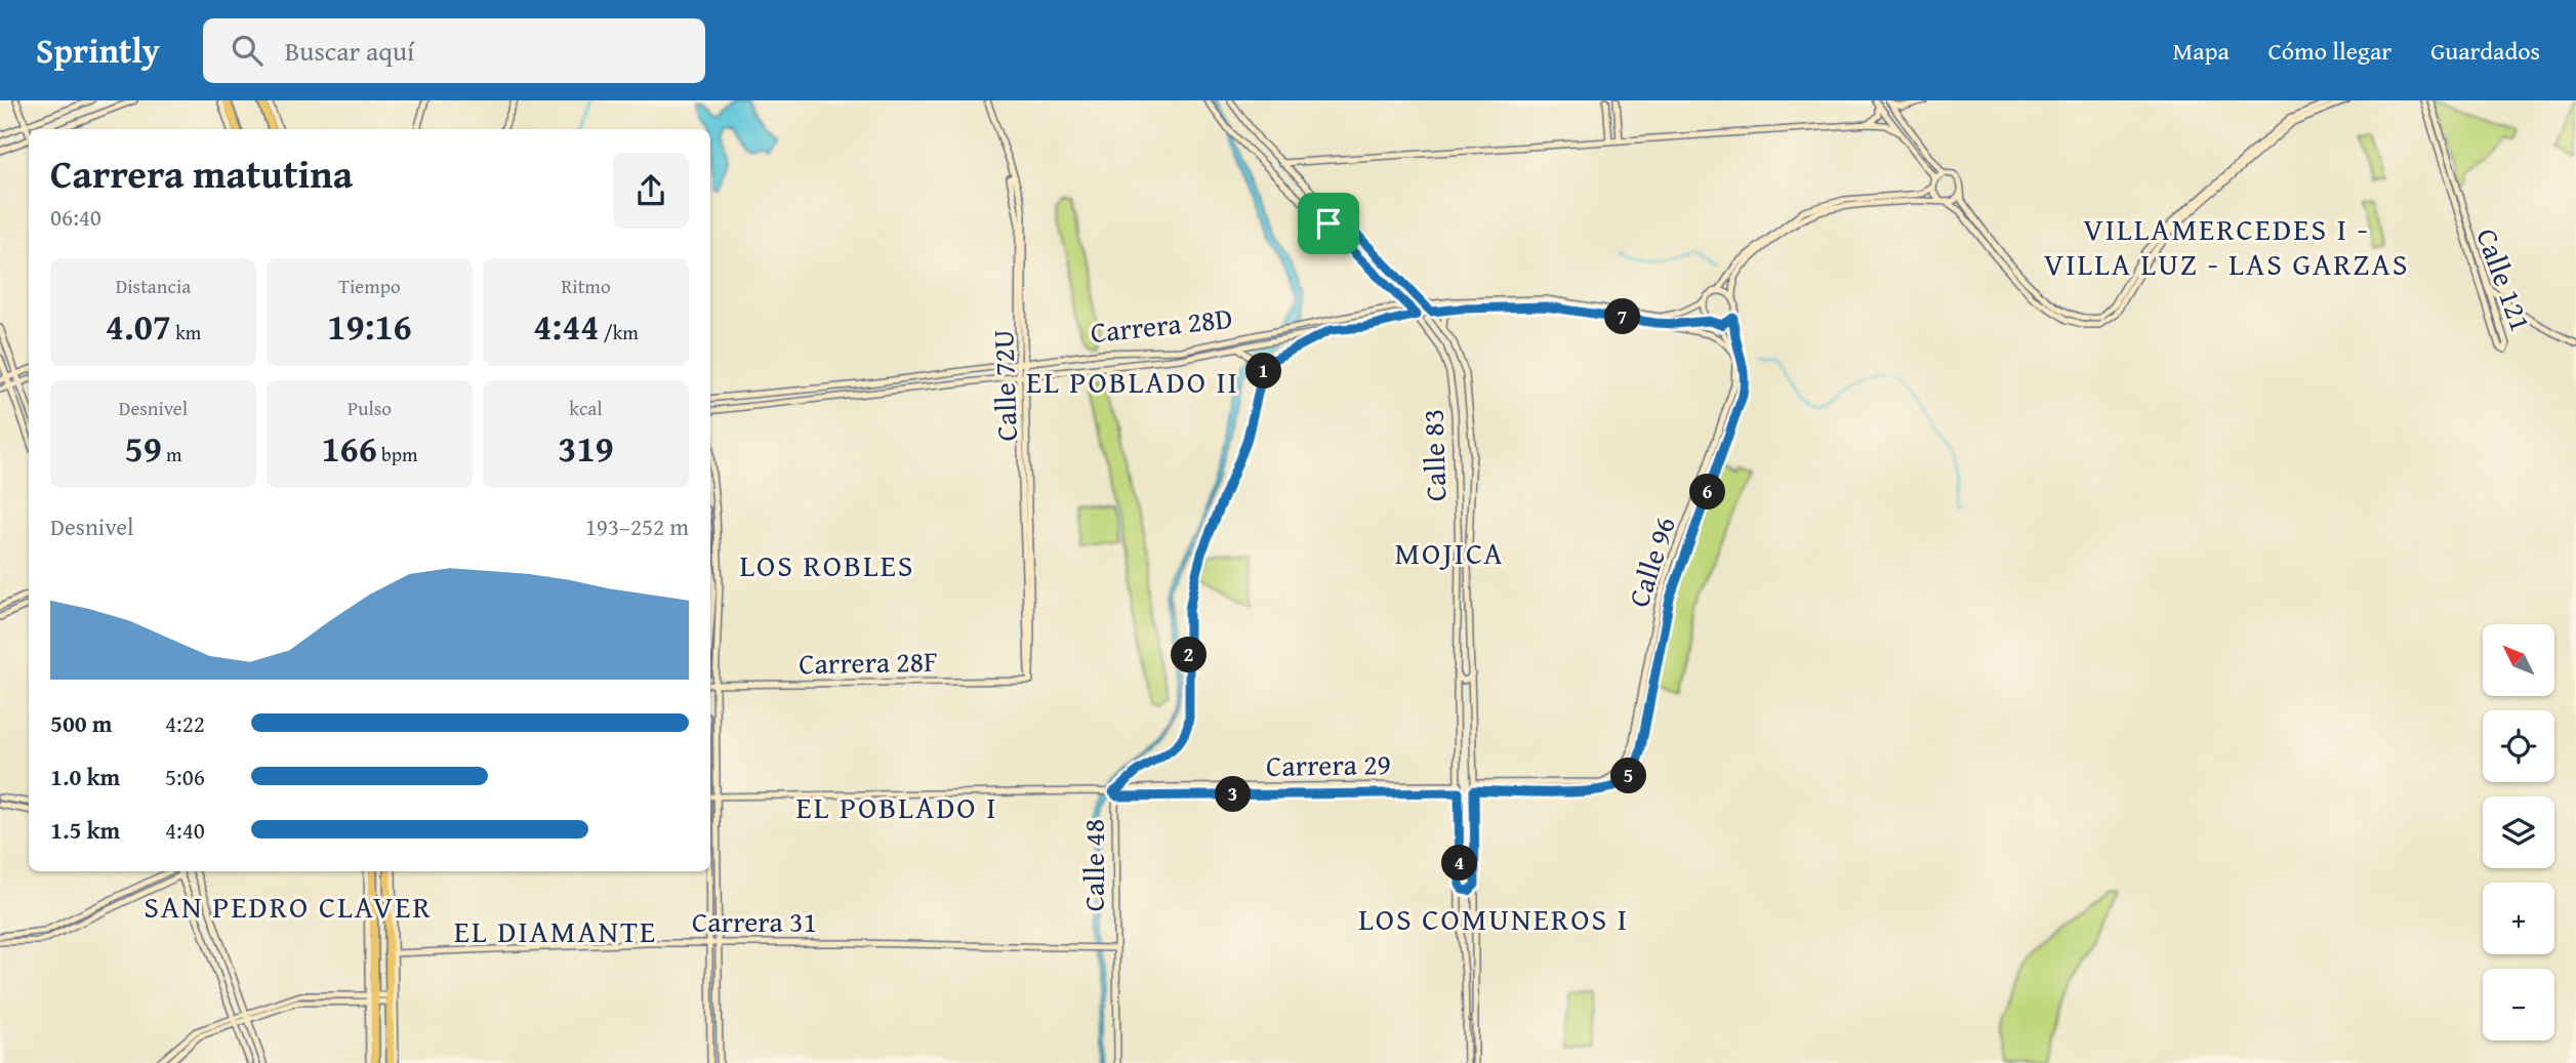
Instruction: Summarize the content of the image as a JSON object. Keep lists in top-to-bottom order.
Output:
{
  "streets": {
    "street": [
      "Calle 121",
      "Carrera 28D",
      "Calle 72U",
      "Calle 83",
      "Calle 96",
      "Carrera 28F",
      "Carrera 29",
      "Calle 48",
      "Carrera 31"
    ]
  },
  "crossings": [
    ["Carrera 28D", "Calle 72U"],
    ["Carrera 28D", "Calle 83"],
    ["Carrera 28D", "Calle 96"],
    ["Carrera 28D", "Calle 48"],
    ["Calle 72U", "Carrera 28F"],
    ["Calle 83", "Calle 96"],
    ["Calle 83", "Carrera 29"],
    ["Carrera 29", "Calle 48"],
    ["Calle 48", "Carrera 31"]
  ],
  "districts": [
    "VILLAMERCEDES I - VILLA LUZ - LAS GARZAS",
    "EL POBLADO II",
    "MOJICA",
    "LOS ROBLES",
    "EL POBLADO I",
    "SAN PEDRO CLAVER",
    "LOS COMUNEROS I",
    "EL DIAMANTE"
  ],
  "north": "top left",
  "page": {
    "header": "Sprintly",
    "search": "Buscar aquí",
    "nav": ["Mapa", "Cómo llegar", "Guardados"],
    "heading": ["Carrera matutina", "06:40"],
    "stats": [
      ["Distancia", "4.07 km"],
      ["Tiempo", "19:16"],
      ["Ritmo", "4:44 /km"],
      ["Desnivel", "59 m"],
      ["Pulso", "166 bpm"],
      ["kcal", "319"]
    ],
    "pins": [
      "7",
      "1",
      "6",
      "2",
      "5",
      "3",
      "4"
    ],
    "chart": ["Desnivel", "193–252 m"],
    "map_buttons": ["+", "−"],
    "list": [
      {
        "name": "500 m",
        "note": "4:22"
      },
      {
        "name": "1.0 km",
        "note": "5:06"
      },
      {
        "name": "1.5 km",
        "note": "4:40"
      }
    ]
  }
}
